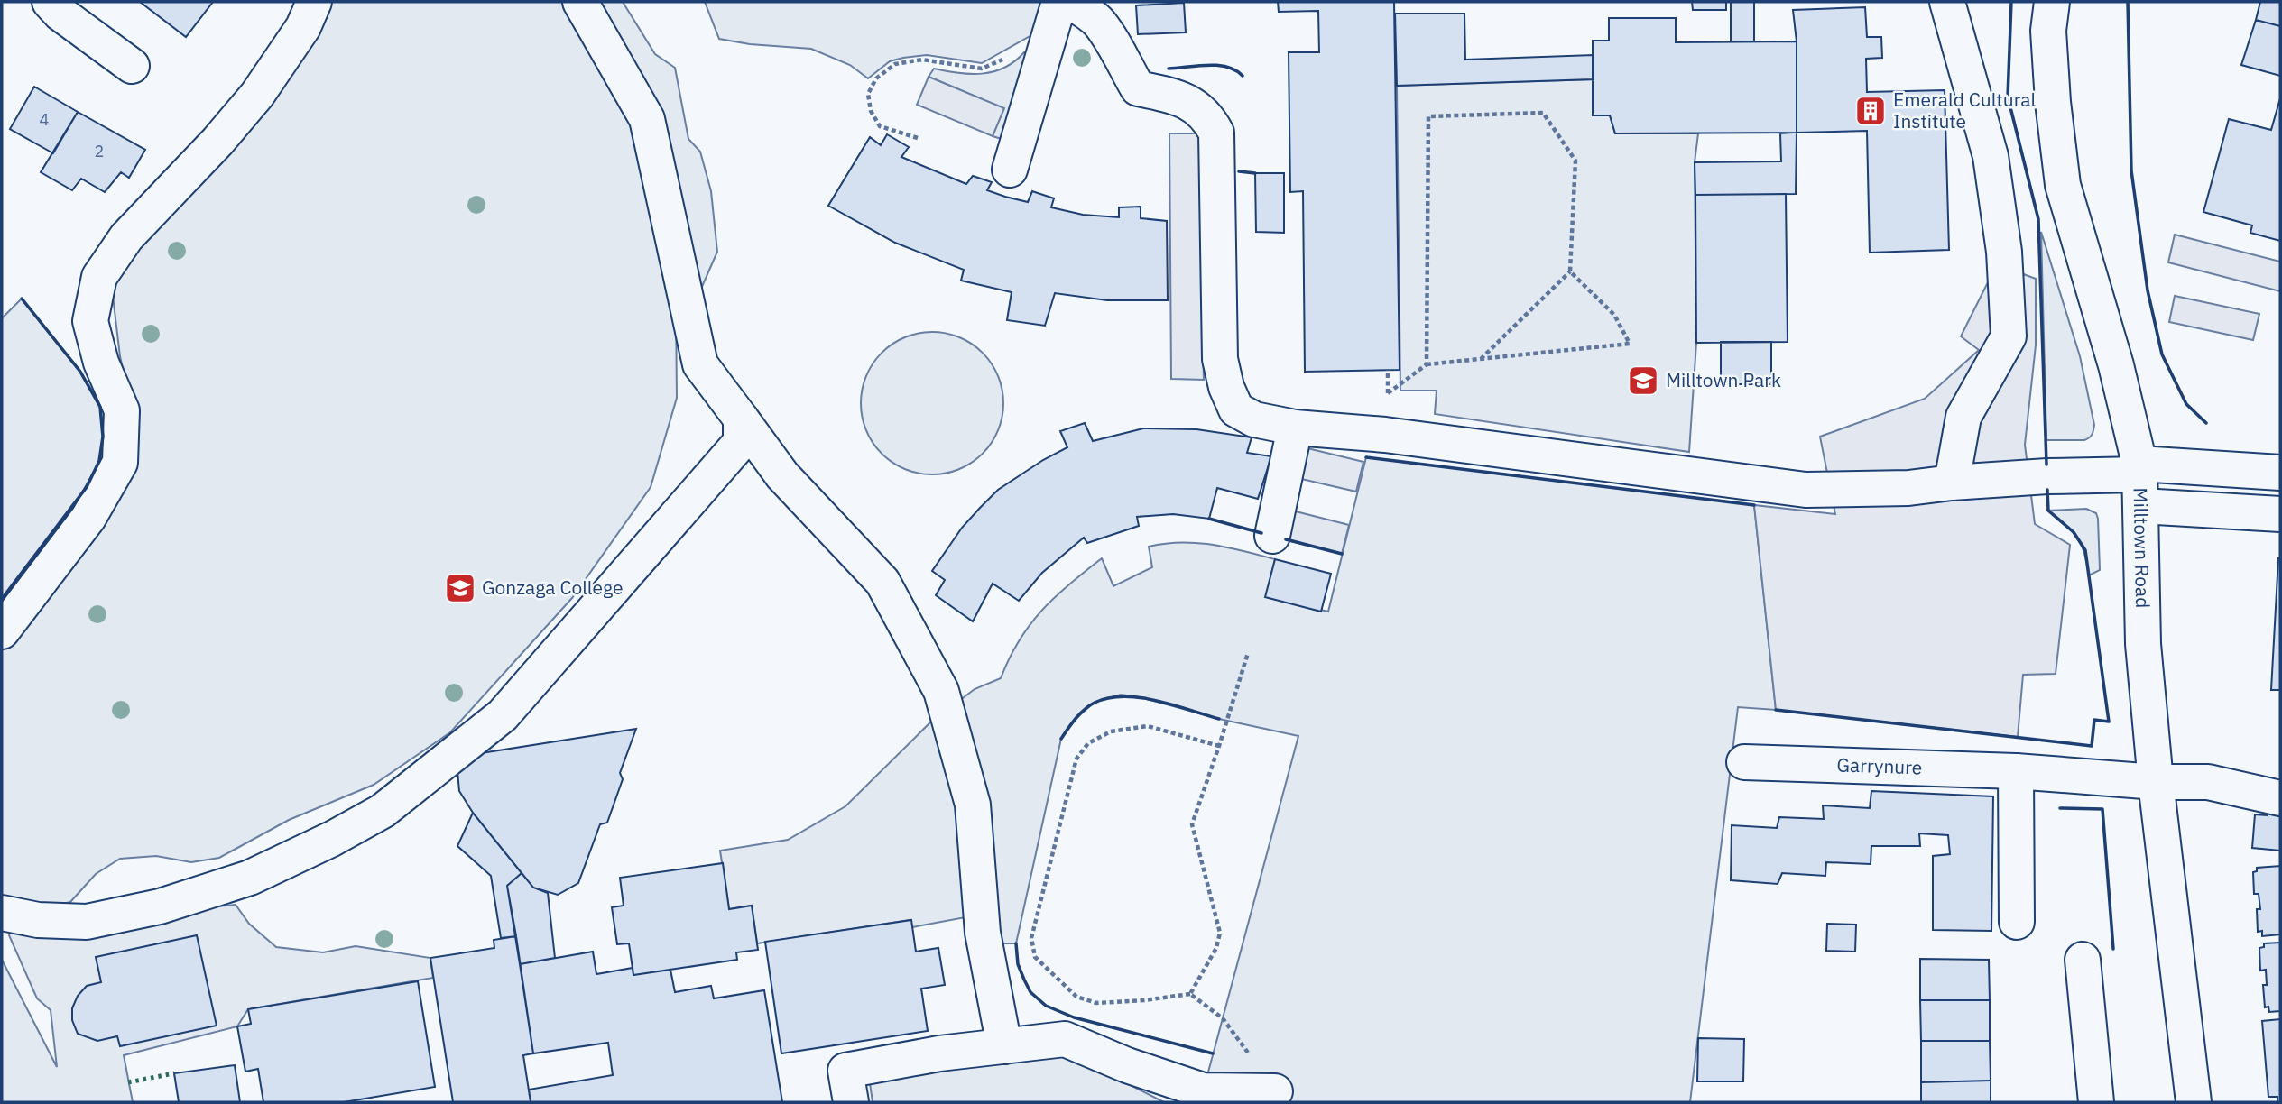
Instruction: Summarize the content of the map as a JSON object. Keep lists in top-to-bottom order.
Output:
{
  "streets": {
    "street": ["Milltown Road", "Garrynure"]
  },
  "crossings": [
    ["Milltown Road", "Garrynure"]
  ],
  "places": {
    "building": ["Emerald Cultural Institute"],
    "school or university": ["Milltown Park", "Gonzaga College"]
  },
  "house_numbers": ["4", "2"]
}
